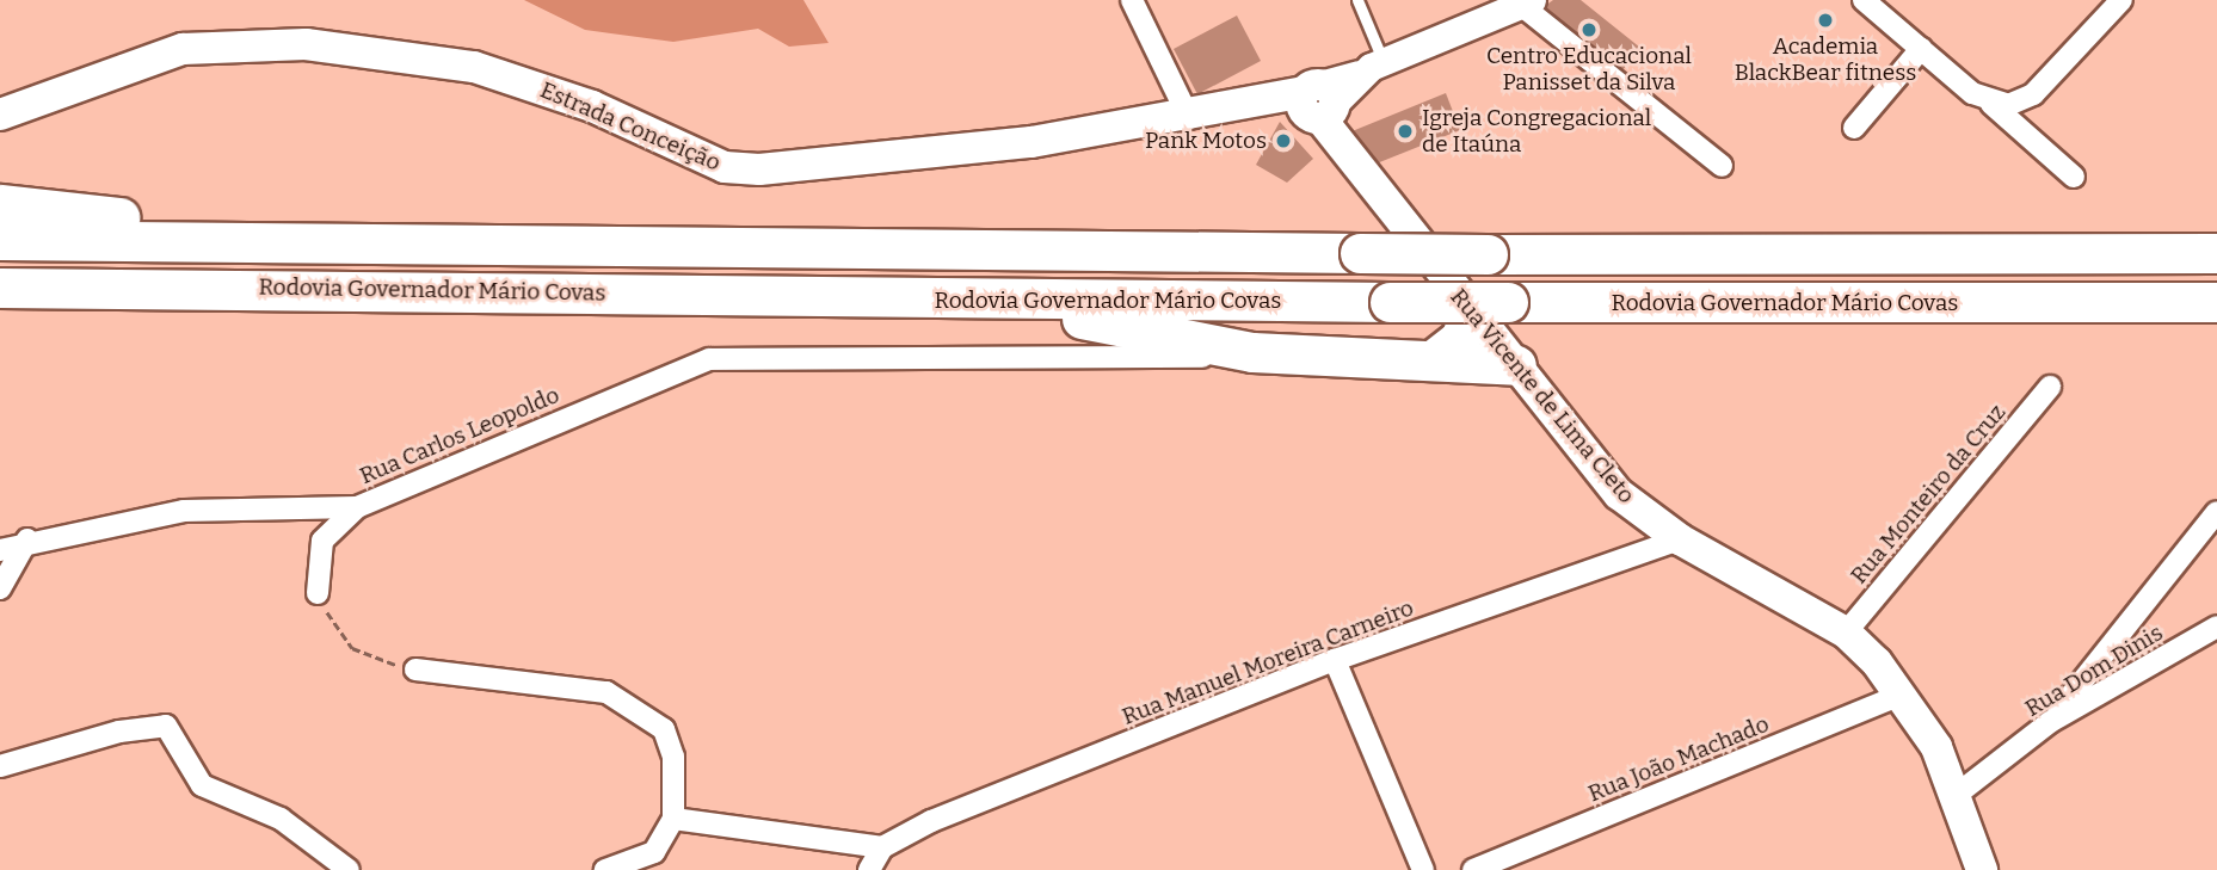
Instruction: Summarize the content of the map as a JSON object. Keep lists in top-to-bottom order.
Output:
{
  "streets": {
    "highway": ["Rodovia Governador Mário Covas"],
    "main road": ["Estrada Conceição", "Rua Vicente de Lima Cleto"],
    "street": [
      "Rua Carlos Leopoldo",
      "Rua Monteiro da Cruz",
      "Rua Manuel Moreira Carneiro",
      "Rua Dom Dinis",
      "Rua João Machado"
    ]
  },
  "crossings": [
    ["Estrada Conceição", "Rua Vicente de Lima Cleto"],
    ["Rodovia Governador Mário Covas", "Rua Vicente de Lima Cleto"],
    ["Rua Vicente de Lima Cleto", "Rua Monteiro da Cruz"],
    ["Rua Vicente de Lima Cleto", "Rua Manuel Moreira Carneiro"],
    ["Rua Vicente de Lima Cleto", "Rua Dom Dinis"],
    ["Rua Vicente de Lima Cleto", "Rua João Machado"]
  ],
  "places": [
    "Academia BlackBear fitness",
    "Centro Educacional Panisset da Silva",
    "Igreja Congregacional de Itaúna",
    "Pank Motos"
  ]
}
